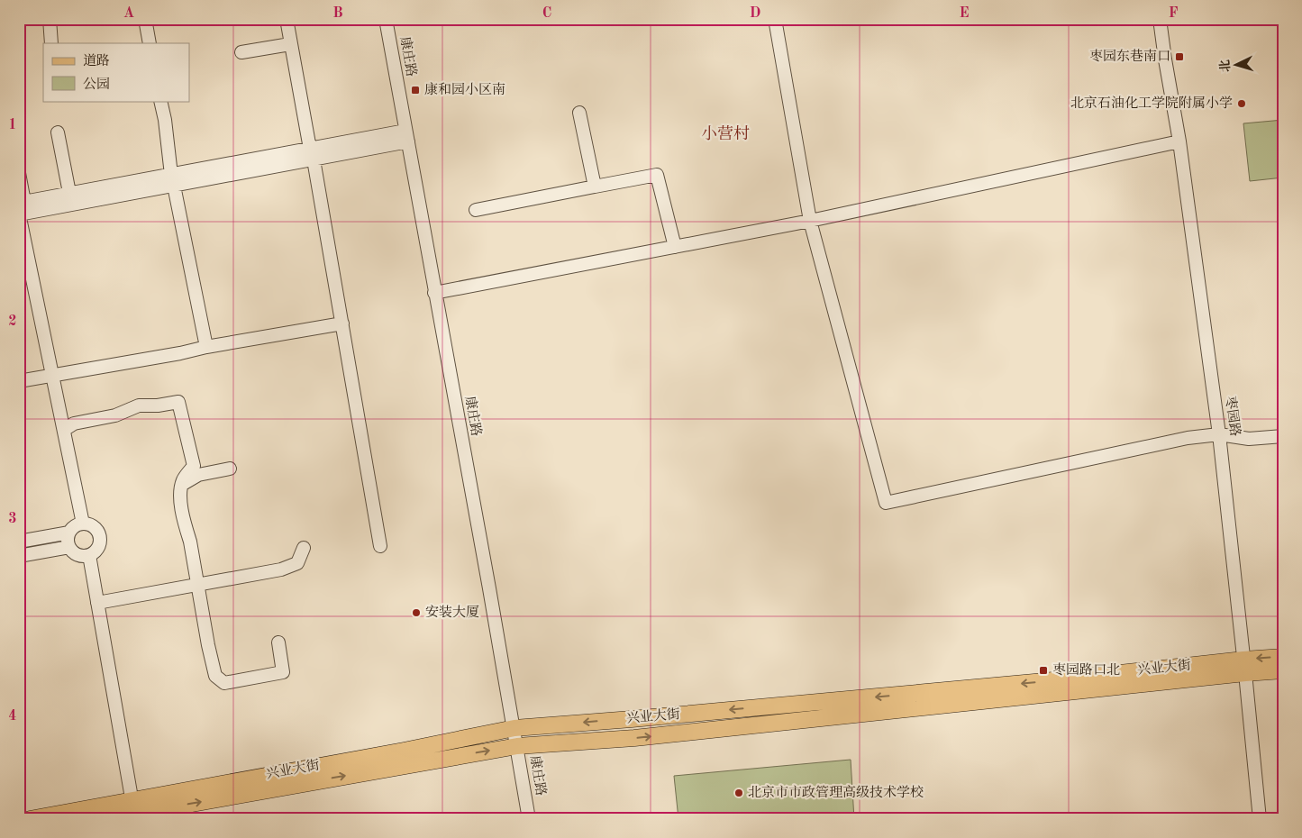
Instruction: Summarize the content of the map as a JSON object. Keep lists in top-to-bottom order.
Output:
{
  "streets": {
    "main road": ["兴业大街"],
    "street": ["康庄路", "枣园路"]
  },
  "crossings": [
    ["康庄路", "兴业大街"],
    ["枣园路", "兴业大街"]
  ],
  "districts": ["小营村"],
  "places": {
    "transit": ["枣园东巷南口", "康和园小区南", "枣园路口北"],
    "other": ["北京石油化工学院附属小学", "安装大厦", "北京市市政管理高级技术学校"]
  },
  "legend": ["道路", "公园"],
  "north": "left",
  "grid": {
    "columns": [
      "A",
      "B",
      "C",
      "D",
      "E",
      "F"
    ],
    "rows": [
      "1",
      "2",
      "3",
      "4"
    ]
  }
}
